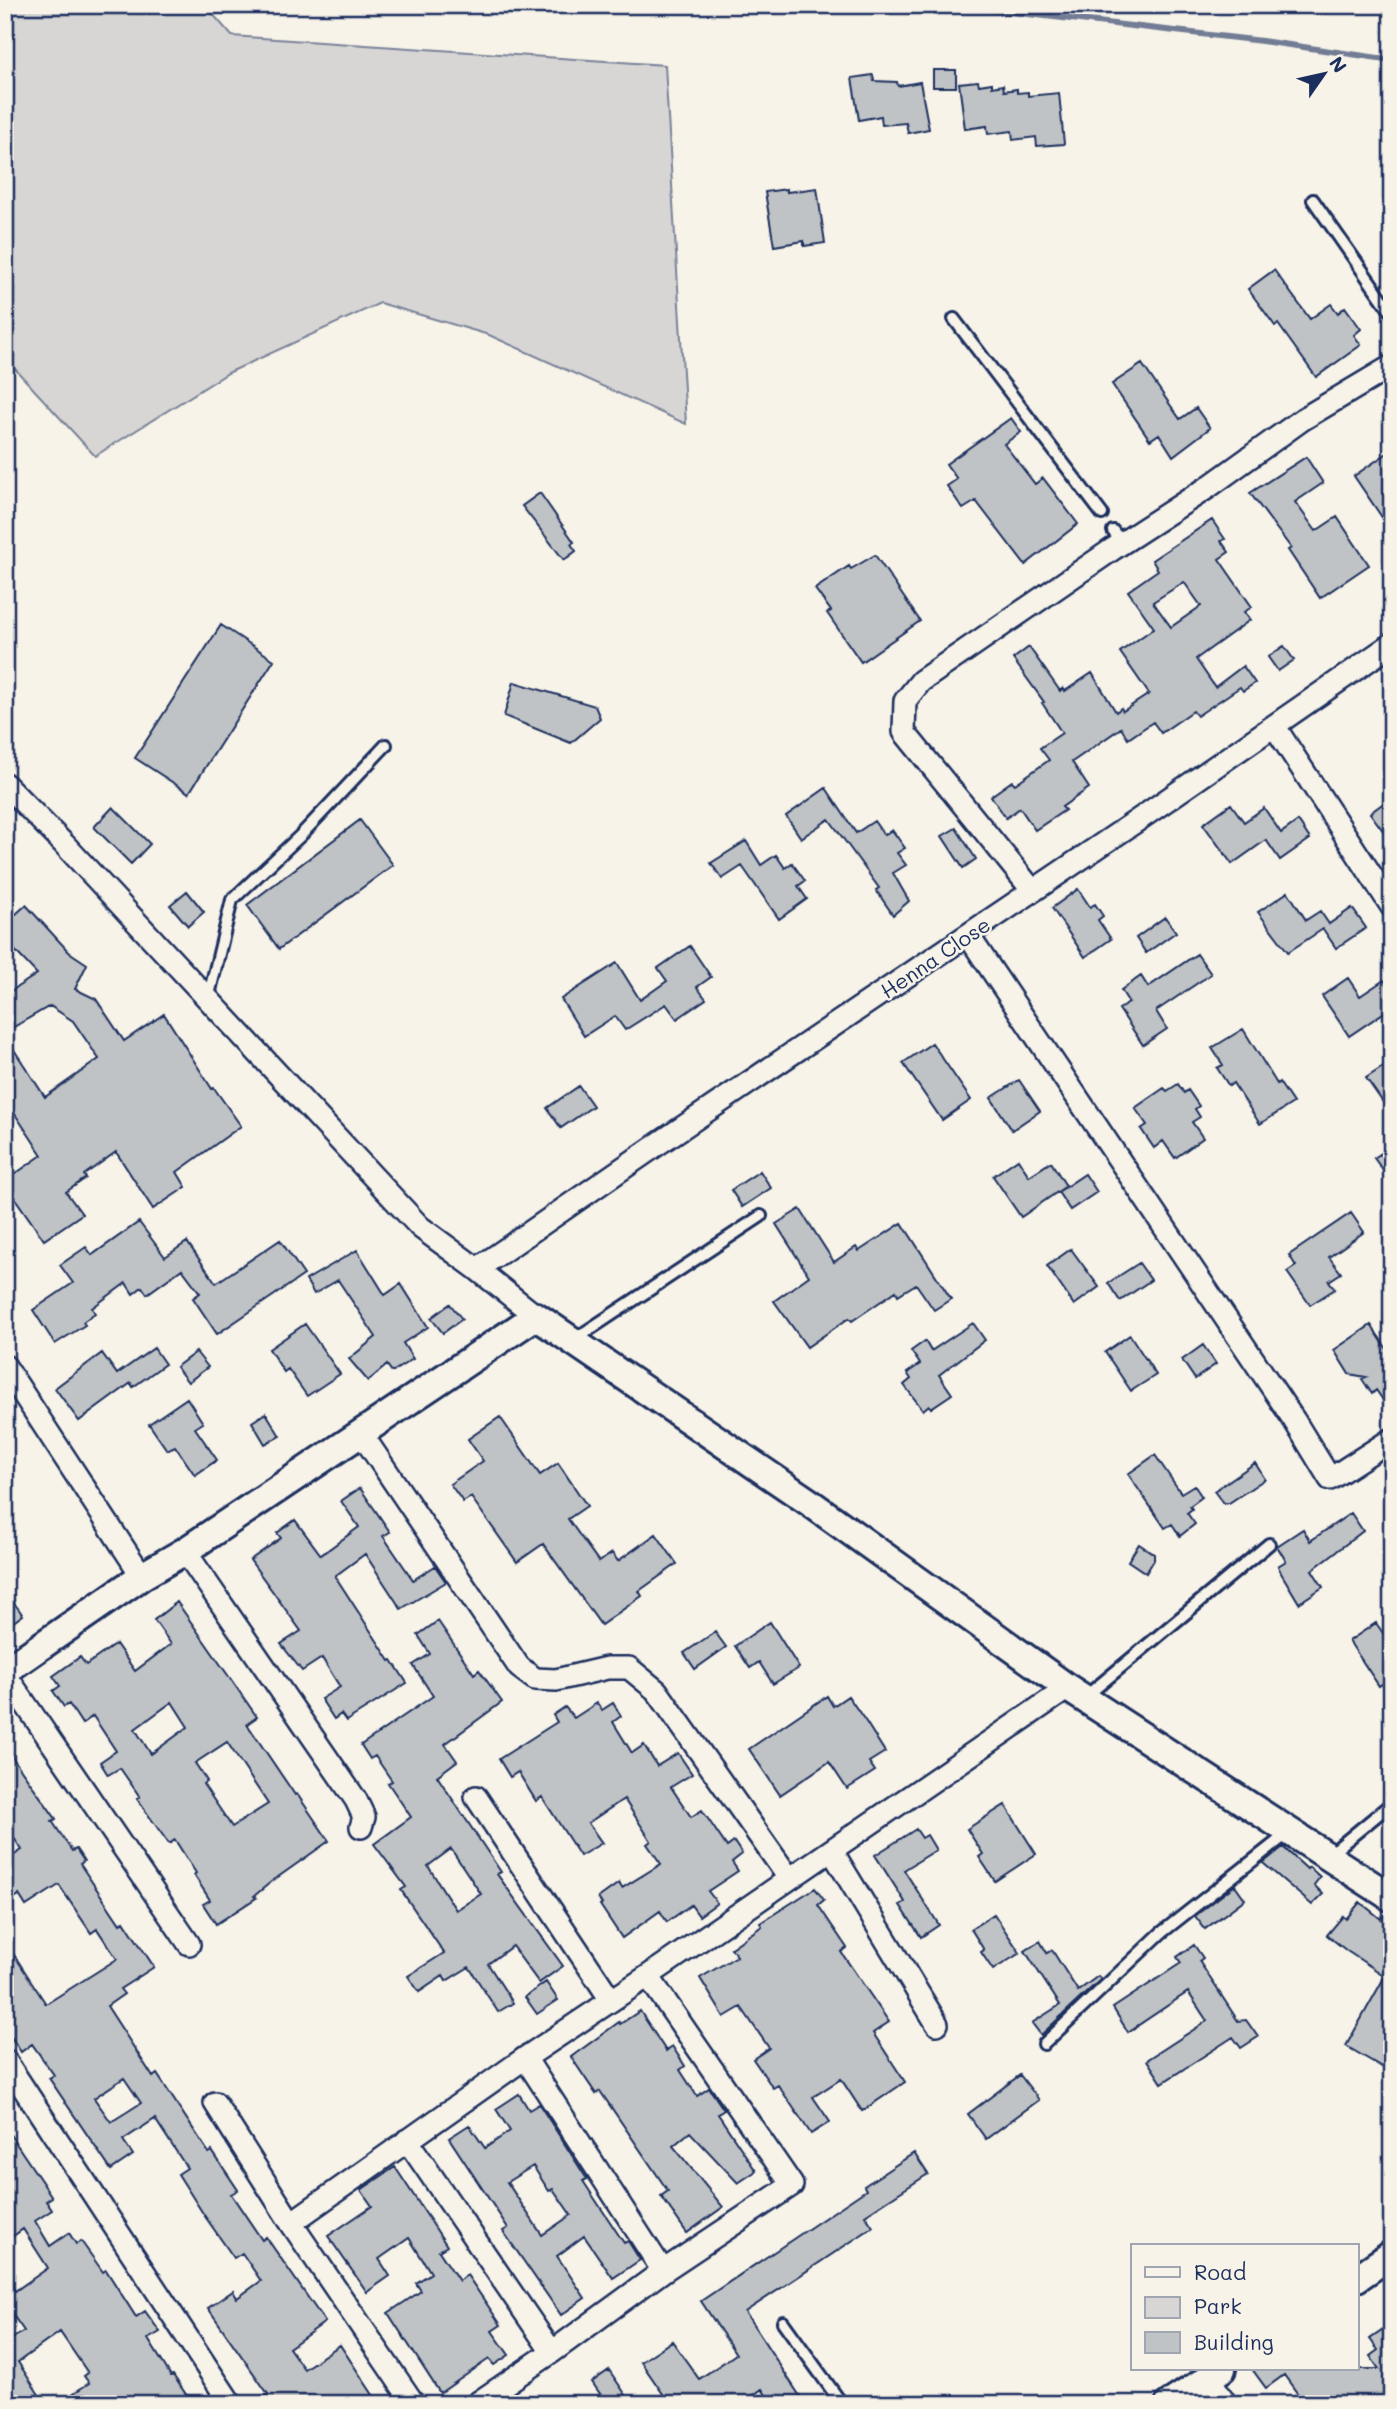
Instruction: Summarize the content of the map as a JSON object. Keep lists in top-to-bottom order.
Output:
{
  "streets": {
    "street": ["Henna Close"]
  },
  "legend": ["Road", "Park", "Building"],
  "north": "top right"
}
